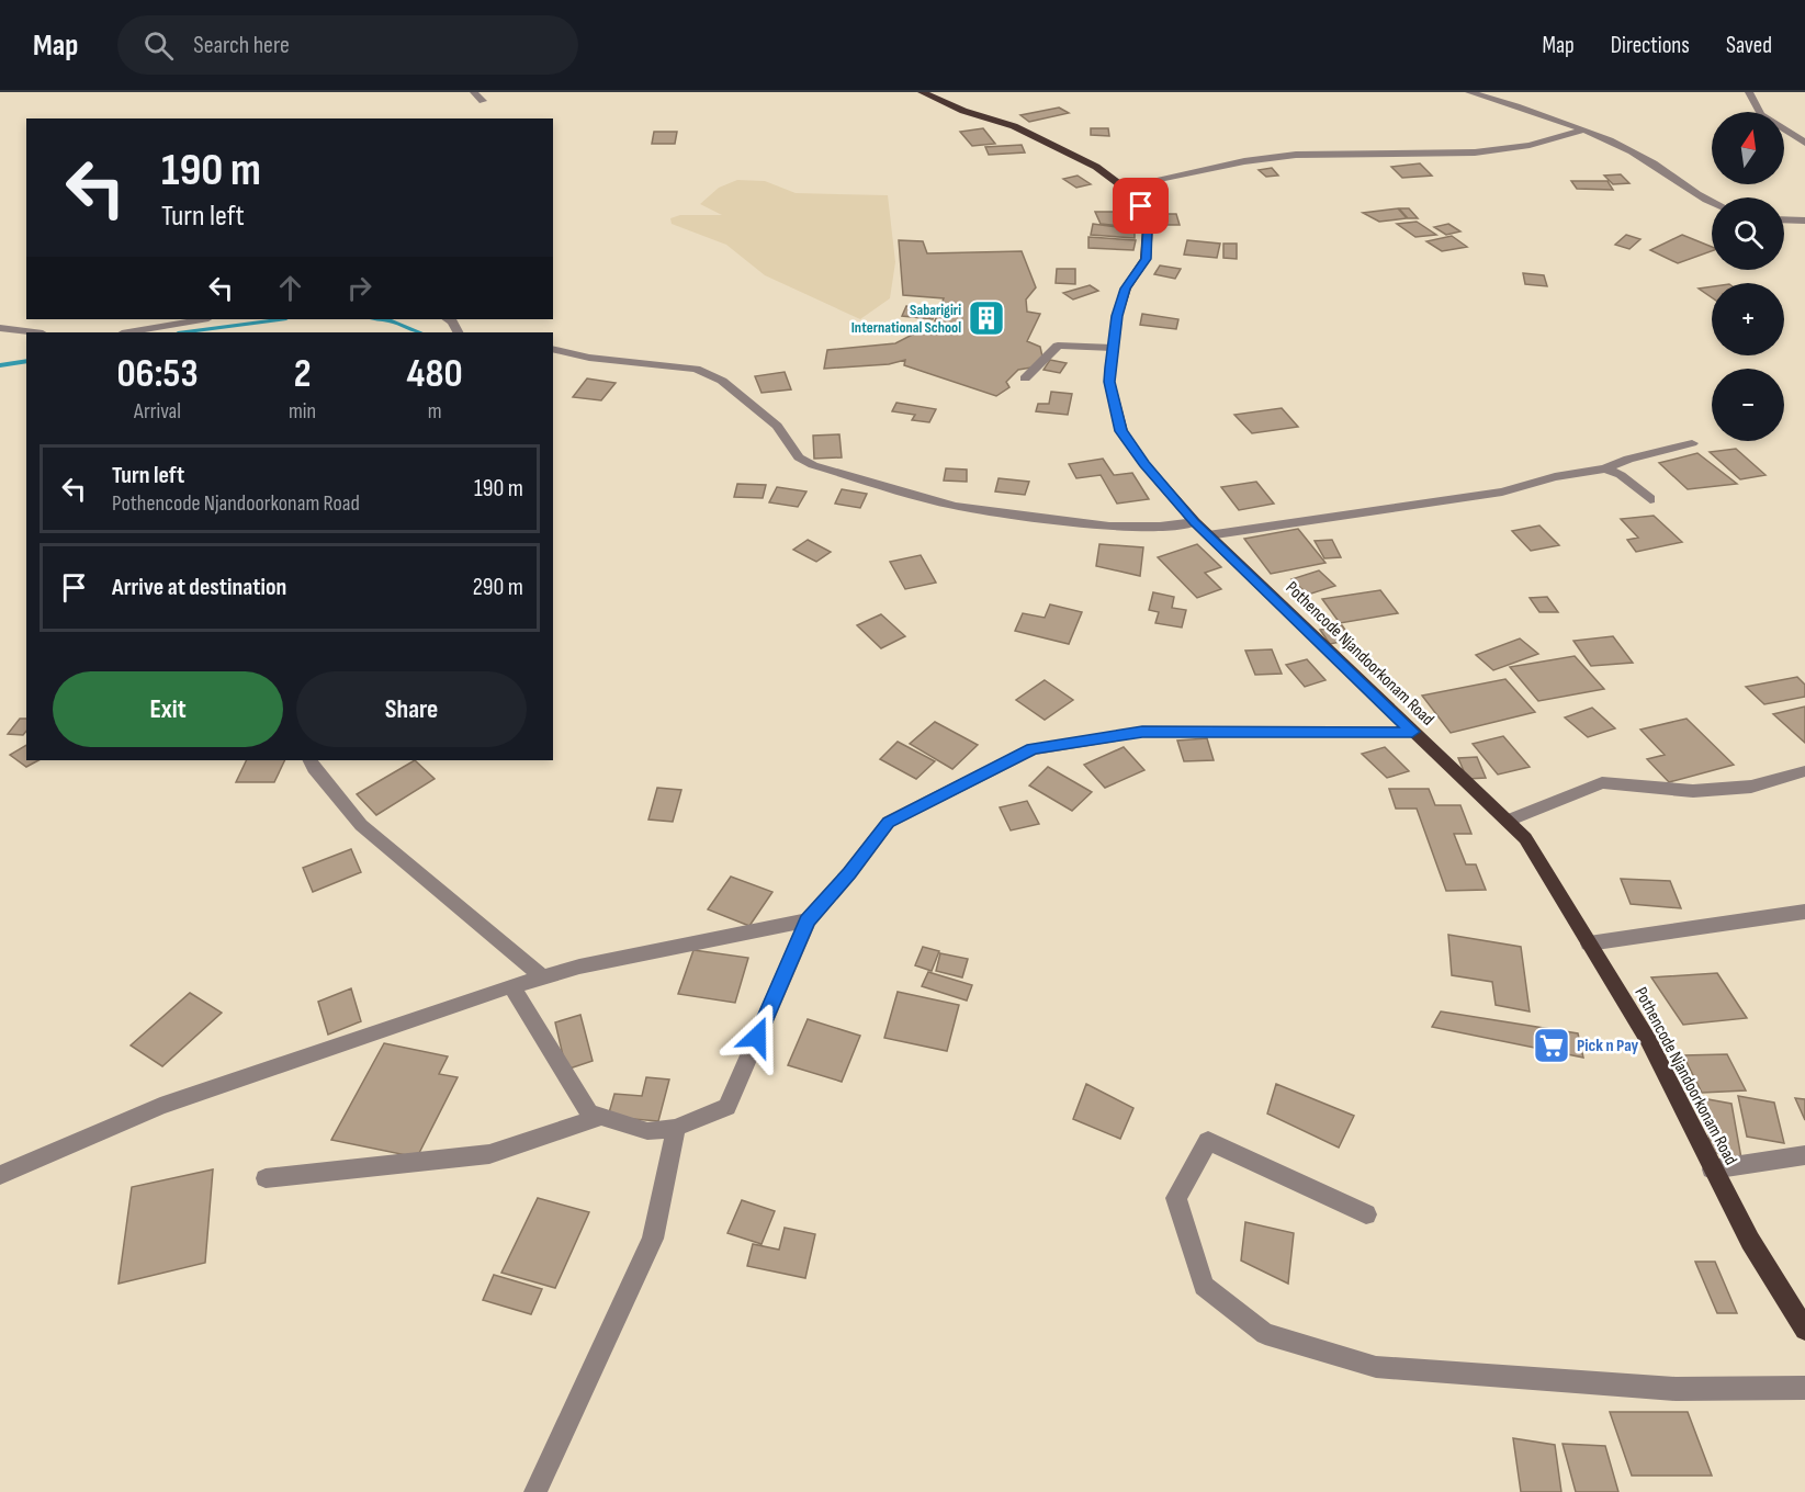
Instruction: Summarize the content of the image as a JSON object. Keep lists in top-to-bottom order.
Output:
{
  "streets": {
    "main road": ["Pothencode Njandoorkonam Road"]
  },
  "places": {
    "building": ["Sabarigiri International School"],
    "supermarket": ["Pick n Pay"]
  },
  "north": "top",
  "page": {
    "header": "Map",
    "search": "Search here",
    "nav": ["Map", "Directions", "Saved"],
    "map_buttons": ["+", "−"],
    "turn": ["190 m", "Turn left"],
    "eta": [
      "06:53",
      "Arrival",
      "2",
      "min",
      "480",
      "m"
    ],
    "list": [
      {
        "name": "Turn left",
        "note": "Pothencode Njandoorkonam Road",
        "value": "190 m"
      },
      {
        "name": "Arrive at destination",
        "value": "290 m"
      }
    ],
    "buttons": ["Exit", "Share"]
  }
}
